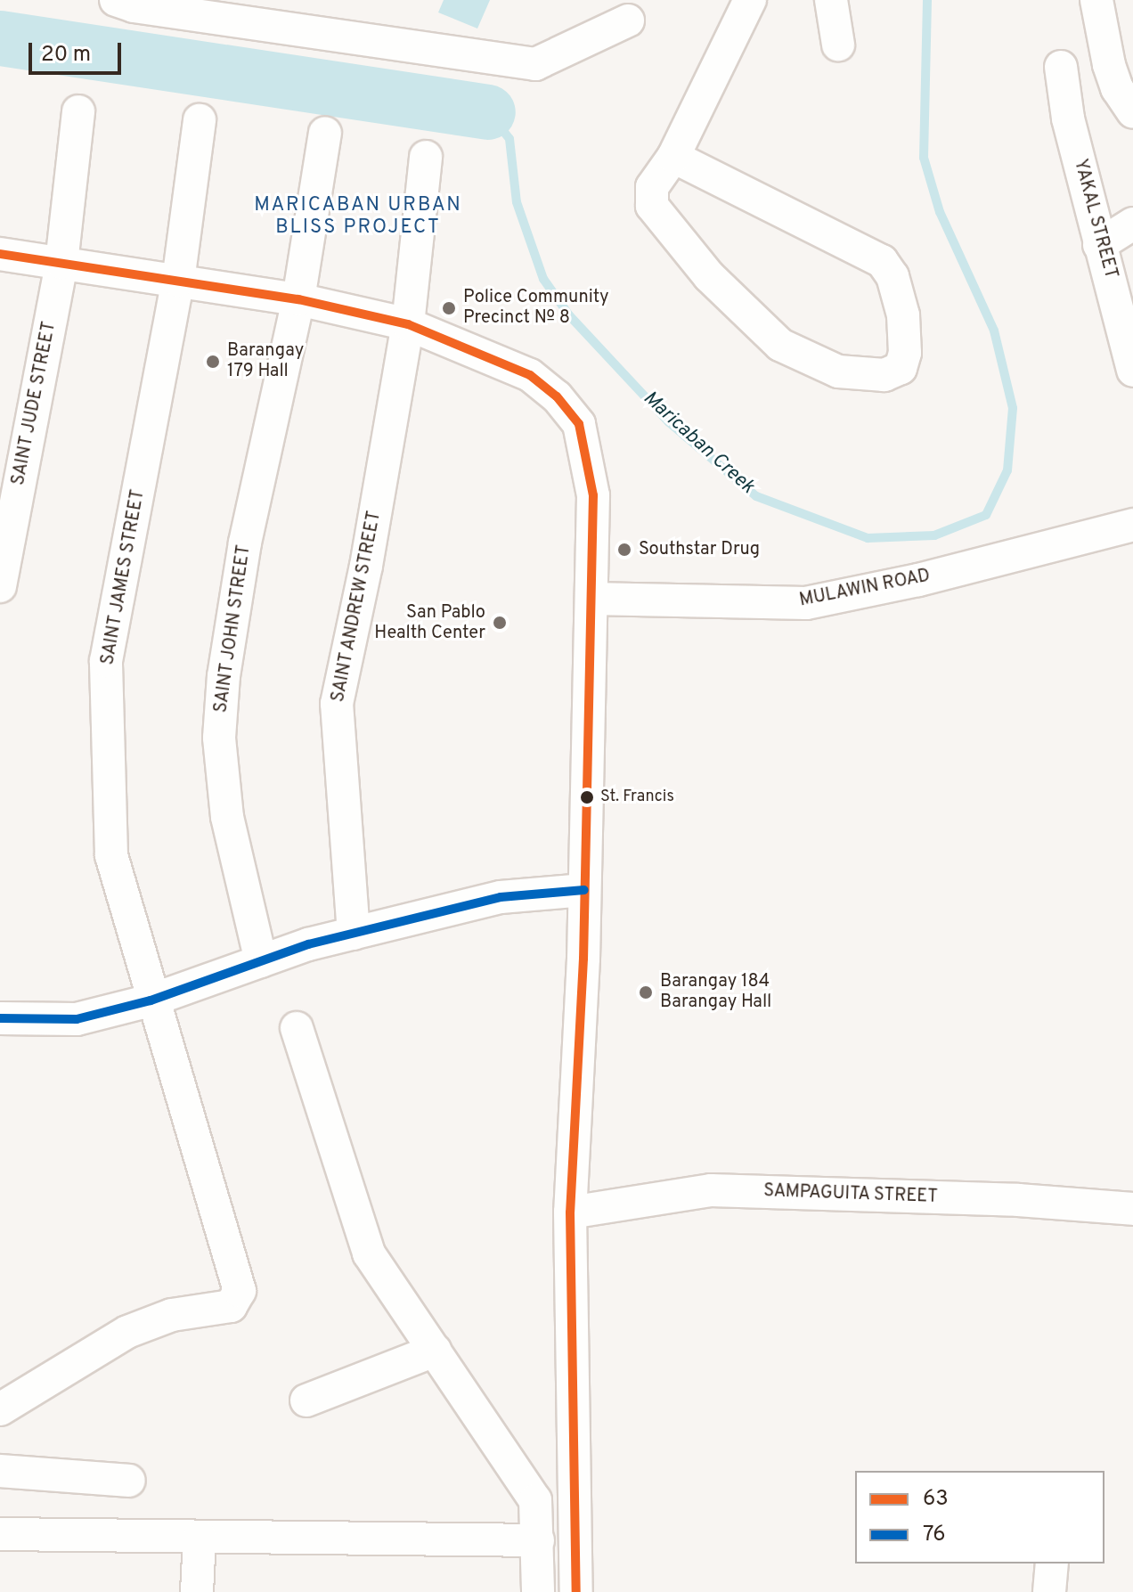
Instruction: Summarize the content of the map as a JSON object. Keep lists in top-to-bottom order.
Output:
{
  "streets": {
    "street": [
      "YAKAL STREET",
      "SAINT JUDE STREET",
      "SAINT JAMES STREET",
      "MULAWIN ROAD",
      "SAINT ANDREW STREET",
      "SAINT JOHN STREET",
      "SAMPAGUITA STREET"
    ]
  },
  "districts": ["MARICABAN URBAN BLISS PROJECT"],
  "water": ["Maricaban Creek"],
  "places": [
    "Police Community Precinct № 8",
    "Barangay 179 Hall",
    "Southstar Drug",
    "San Pablo Health Center",
    "St. Francis",
    "Barangay 184 Barangay Hall"
  ],
  "lines": ["transit line 63", "transit line 76"],
  "legend": ["63", "76"],
  "scale_bar": "20 m"
}
